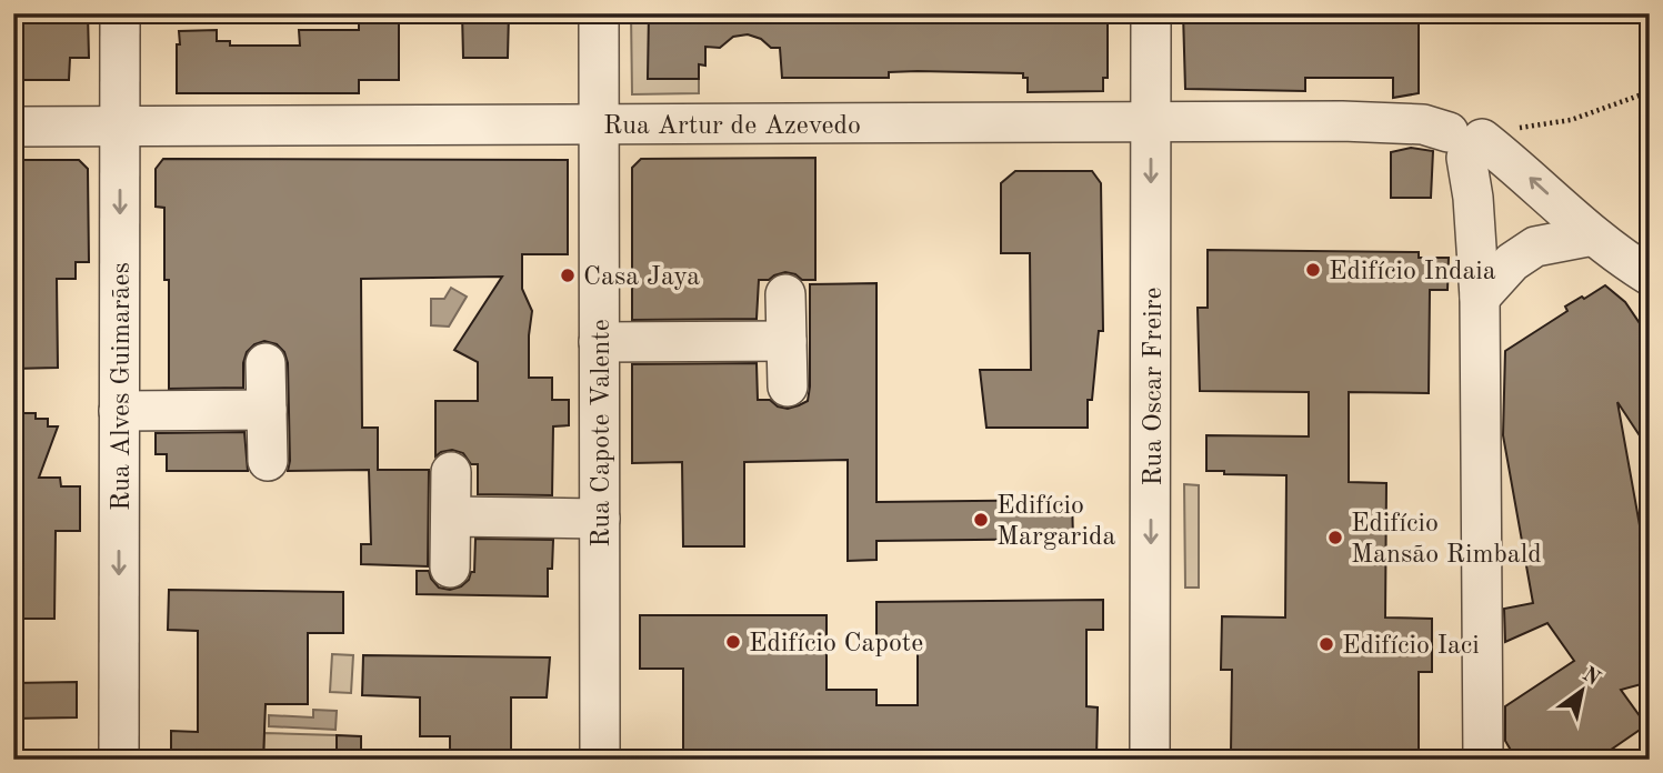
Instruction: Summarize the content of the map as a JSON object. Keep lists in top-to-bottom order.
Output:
{
  "streets": {
    "street": [
      "Rua Artur de Azevedo",
      "Rua Alves Guimarães",
      "Rua Oscar Freire",
      "Rua Capote Valente"
    ]
  },
  "crossings": [
    ["Rua Artur de Azevedo", "Rua Alves Guimarães"],
    ["Rua Artur de Azevedo", "Rua Oscar Freire"],
    ["Rua Artur de Azevedo", "Rua Capote Valente"]
  ],
  "places": [
    "Edifício Indaia",
    "Casa Jaya",
    "Edifício Margarida",
    "Edifício Mansão Rimbald",
    "Edifício Capote",
    "Edifício Iaci"
  ],
  "north": "top right"
}
